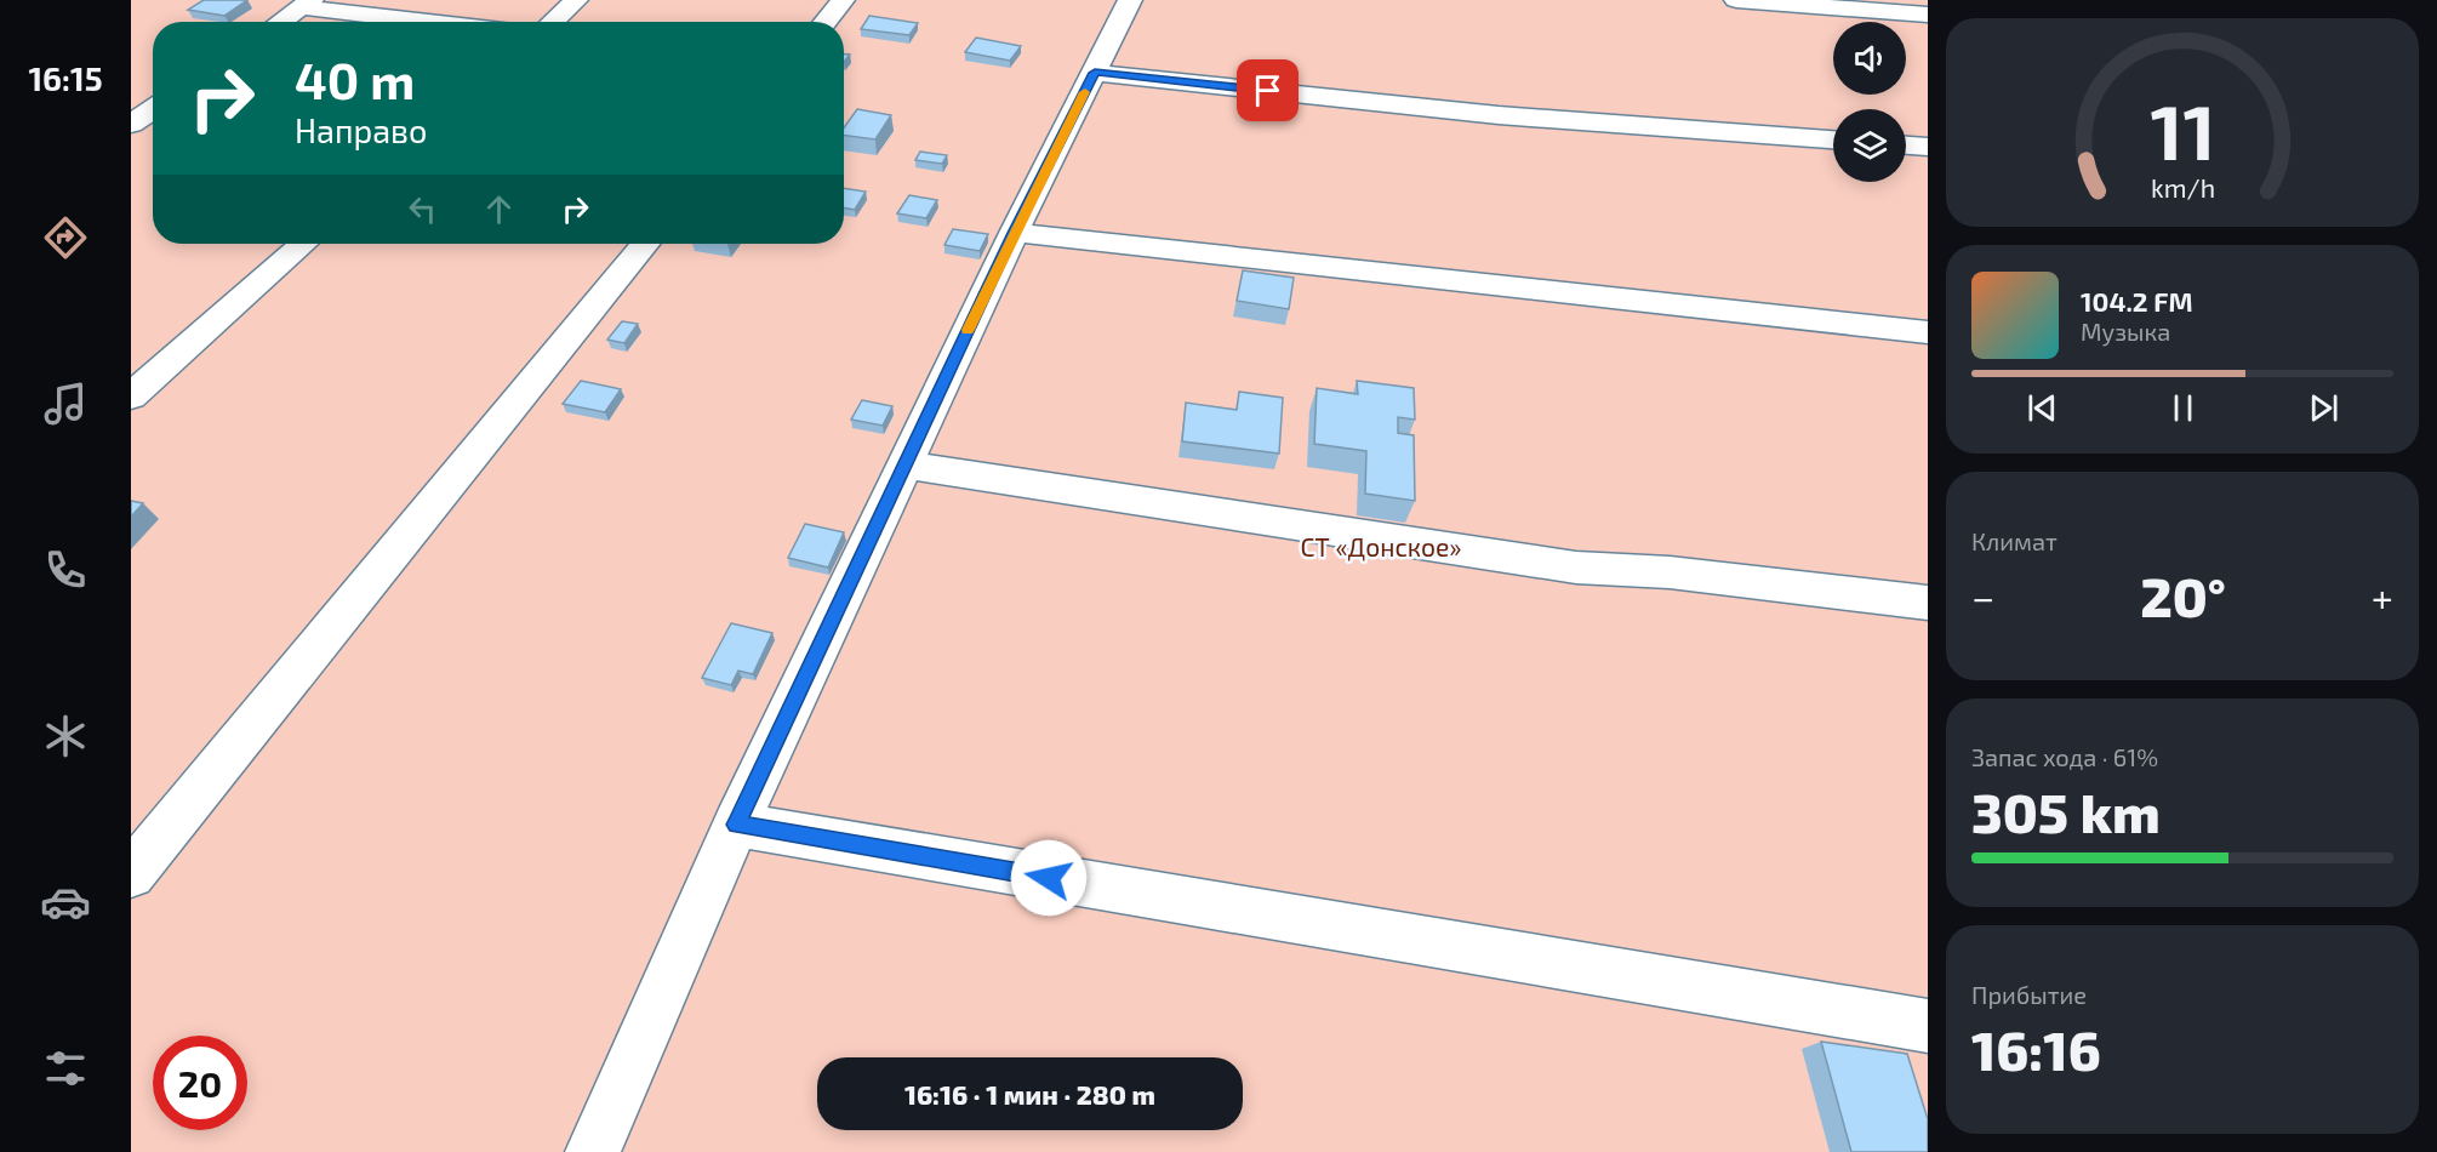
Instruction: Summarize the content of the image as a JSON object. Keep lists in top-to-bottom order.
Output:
{
  "parks": ["СТ «Донское»"],
  "page": {
    "tabs": "16:15",
    "turn": ["40 m", "Направо"],
    "song": ["104.2 FM", "Музыка"],
    "tile": [
      "Климат",
      ["Запас хода · 61%", "305 km"],
      ["Прибытие", "16:16"]
    ],
    "heat": ["−", "20°", "+"],
    "limit": "20",
    "trip": "16:16 · 1 мин · 280 m",
    "gauge": ["11", "km/h"]
  }
}
